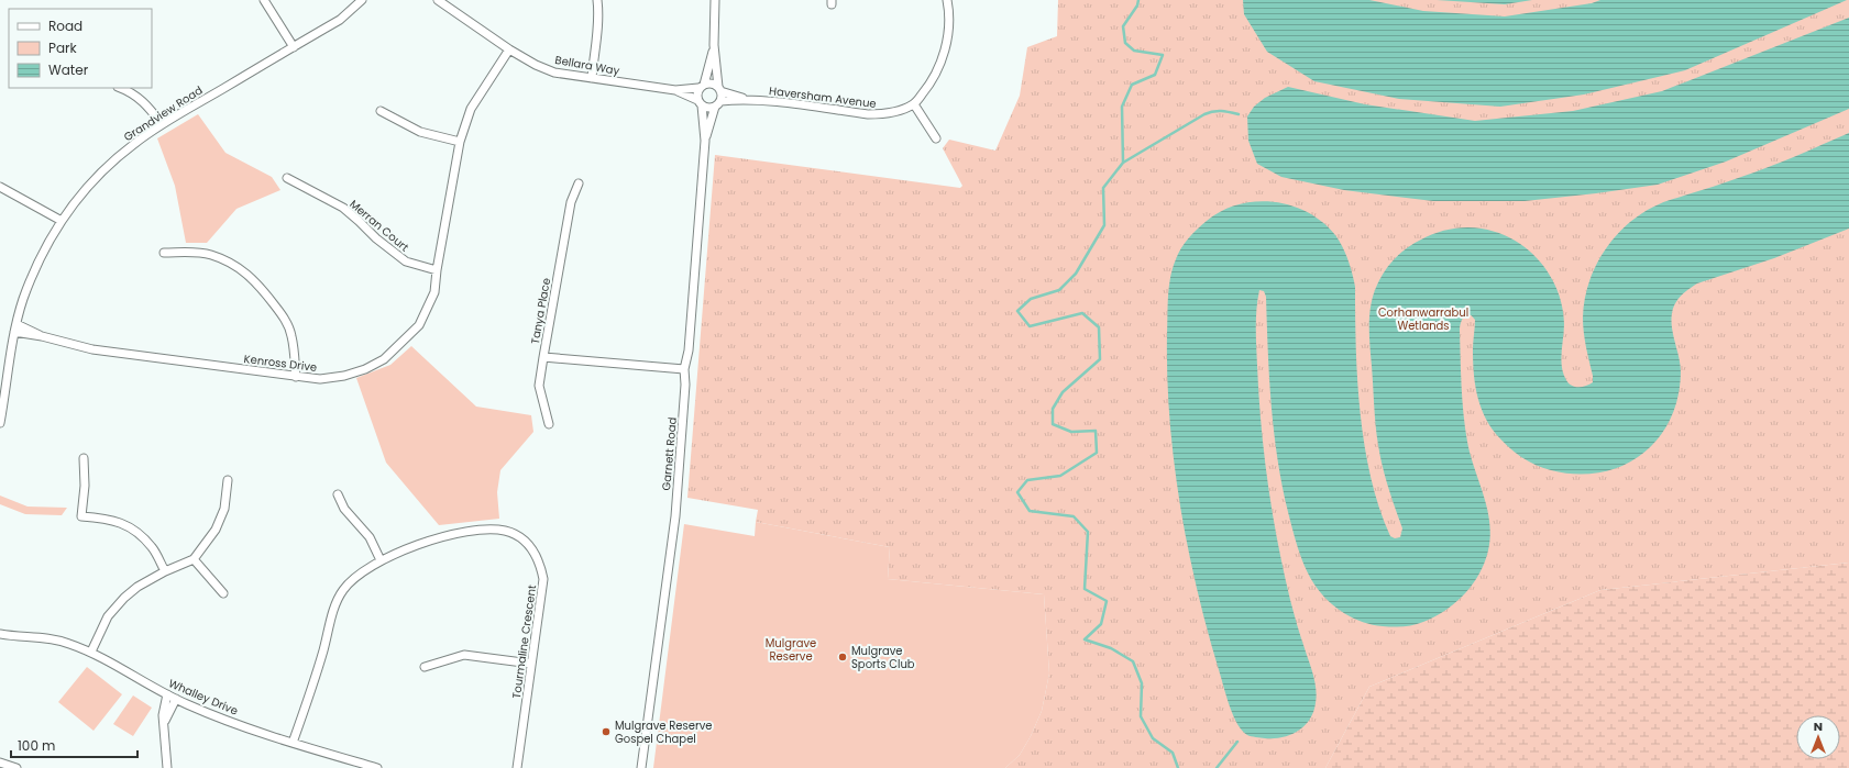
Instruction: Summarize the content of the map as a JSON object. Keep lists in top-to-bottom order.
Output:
{
  "streets": {
    "street": [
      "Bellara Way",
      "Haversham Avenue",
      "Grandview Road",
      "Merran Court",
      "Tanya Place",
      "Kenross Drive",
      "Garnett Road",
      "Tourmaline Crescent",
      "Whalley Drive"
    ]
  },
  "crossings": [
    ["Bellara Way", "Haversham Avenue"],
    ["Bellara Way", "Kenross Drive"],
    ["Bellara Way", "Garnett Road"],
    ["Haversham Avenue", "Garnett Road"],
    ["Grandview Road", "Kenross Drive"],
    ["Merran Court", "Kenross Drive"],
    ["Tanya Place", "Garnett Road"],
    ["Tourmaline Crescent", "Whalley Drive"]
  ],
  "parks": ["Corhanwarrabul Wetlands", "Mulgrave Reserve"],
  "places": ["Mulgrave Sports Club", "Mulgrave Reserve Gospel Chapel"],
  "legend": ["Road", "Park", "Water"],
  "scale_bar": "100 m",
  "north": "top"
}
